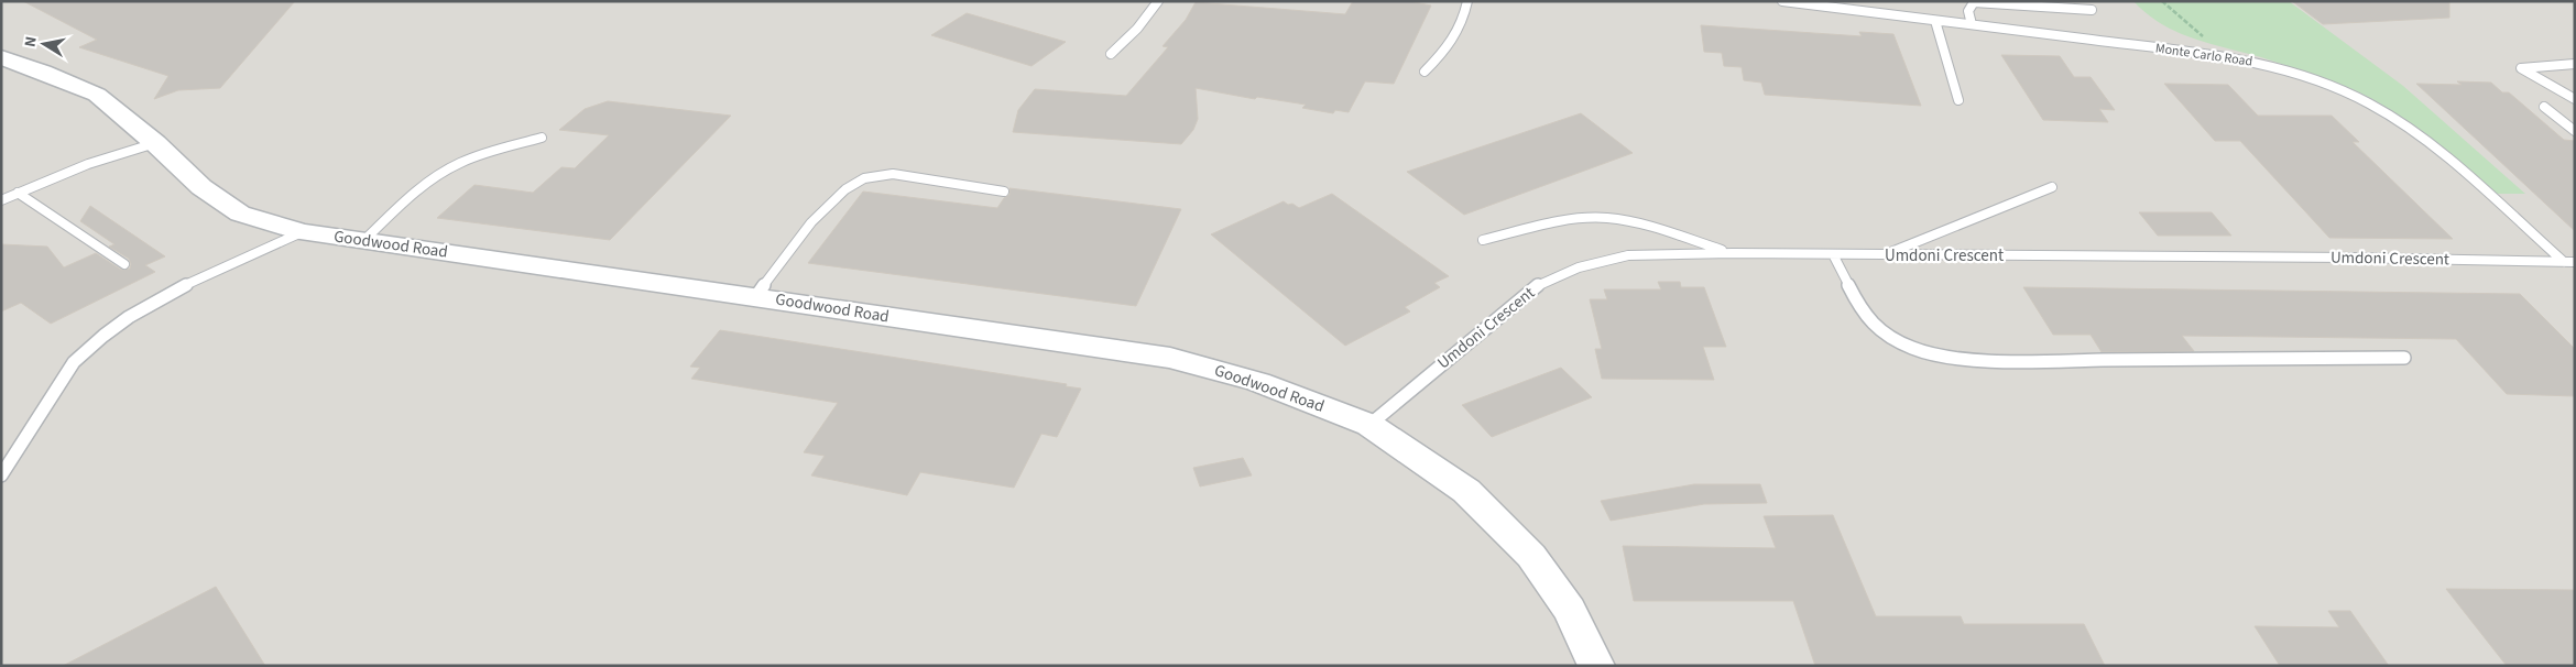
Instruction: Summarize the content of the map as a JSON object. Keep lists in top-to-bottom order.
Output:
{
  "streets": {
    "street": ["Goodwood Road"],
    "lane": ["Monte Carlo Road", "Umdoni Crescent"]
  },
  "crossings": [
    ["Monte Carlo Road", "Umdoni Crescent"],
    ["Goodwood Road", "Umdoni Crescent"]
  ],
  "north": "left"
}
